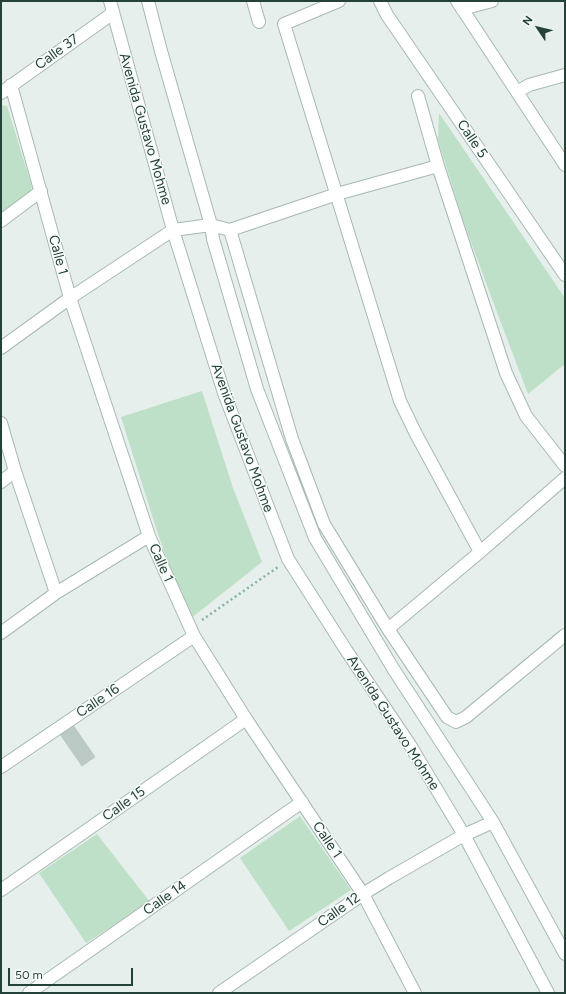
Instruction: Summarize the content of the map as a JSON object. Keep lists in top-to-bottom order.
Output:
{
  "streets": {
    "street": [
      "Calle 37",
      "Avenida Gustavo Mohme",
      "Calle 5",
      "Calle 1",
      "Calle 16",
      "Calle 15",
      "Calle 14",
      "Calle 12"
    ]
  },
  "crossings": [
    ["Calle 37", "Avenida Gustavo Mohme"],
    ["Calle 37", "Calle 1"],
    ["Avenida Gustavo Mohme", "Calle 12"],
    ["Calle 1", "Calle 16"],
    ["Calle 1", "Calle 15"],
    ["Calle 1", "Calle 14"],
    ["Calle 1", "Calle 12"]
  ],
  "scale_bar": "50 m",
  "north": "top left"
}
